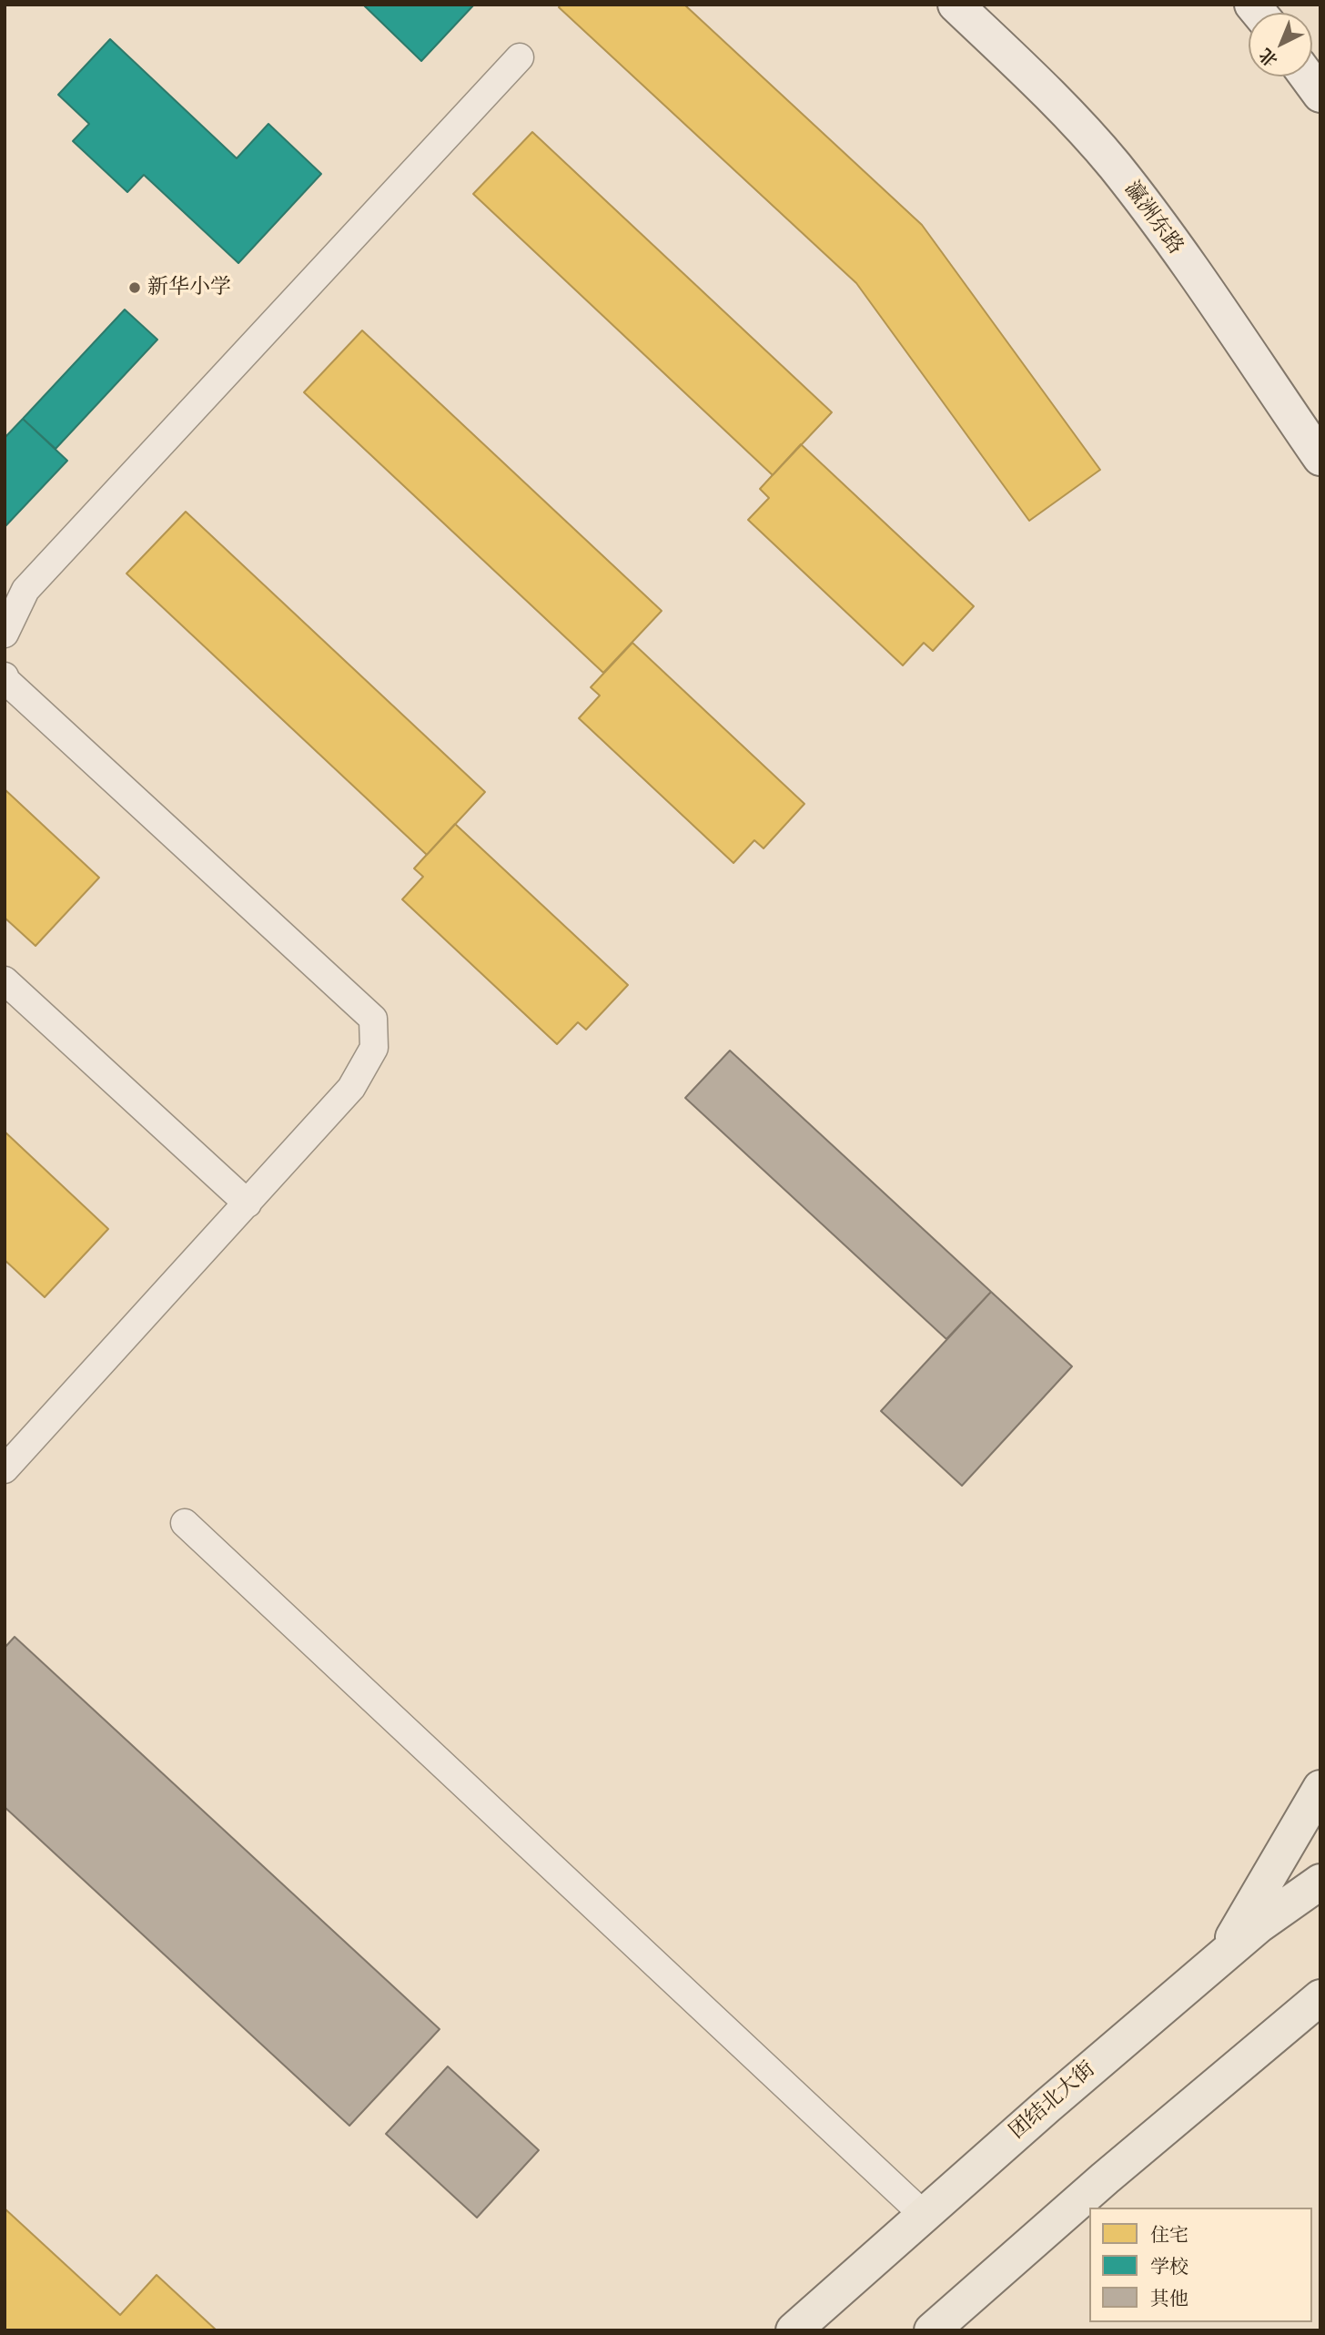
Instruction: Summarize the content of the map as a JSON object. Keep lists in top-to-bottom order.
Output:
{
  "streets": {
    "highway": ["团结北大街"],
    "street": ["瀛洲东路"]
  },
  "places": ["新华小学"],
  "legend": ["住宅", "学校", "其他"],
  "north": "bottom left"
}
